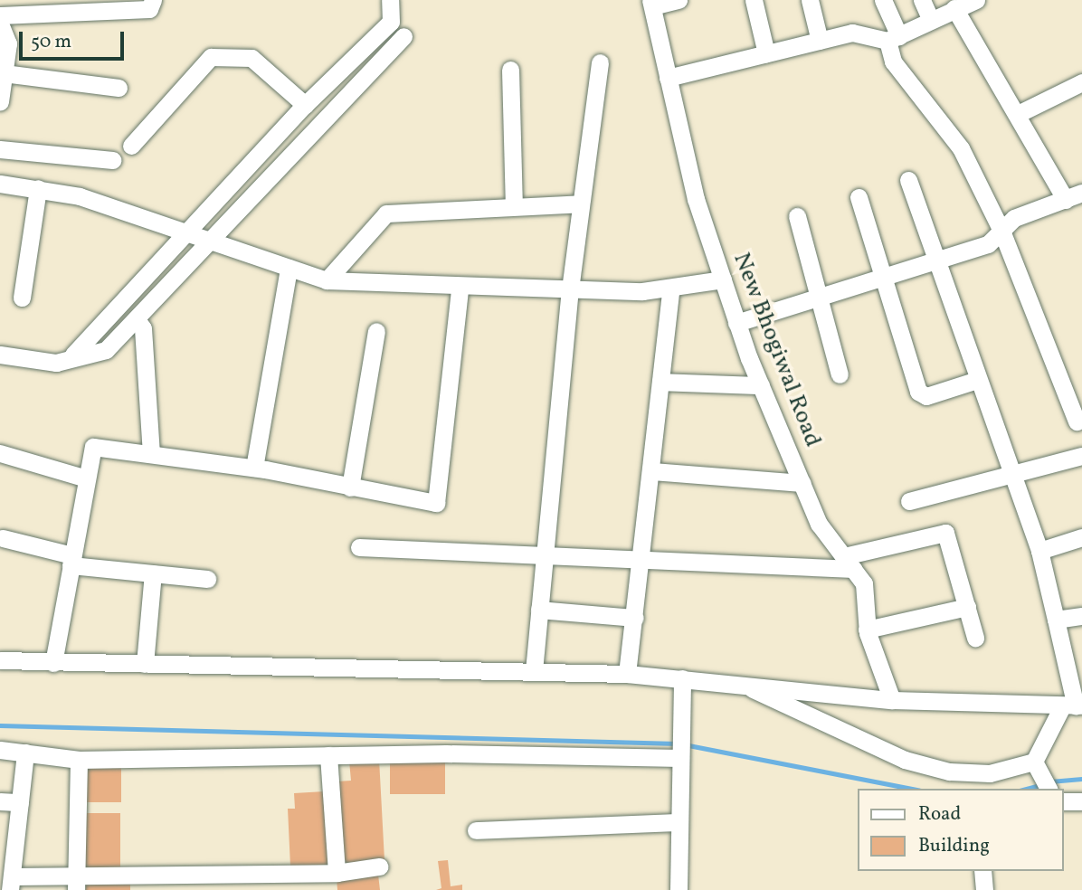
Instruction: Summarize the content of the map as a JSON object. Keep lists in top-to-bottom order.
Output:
{
  "streets": {
    "street": ["New Bhogiwal Road"]
  },
  "legend": ["Road", "Building"],
  "scale_bar": "50 m"
}
